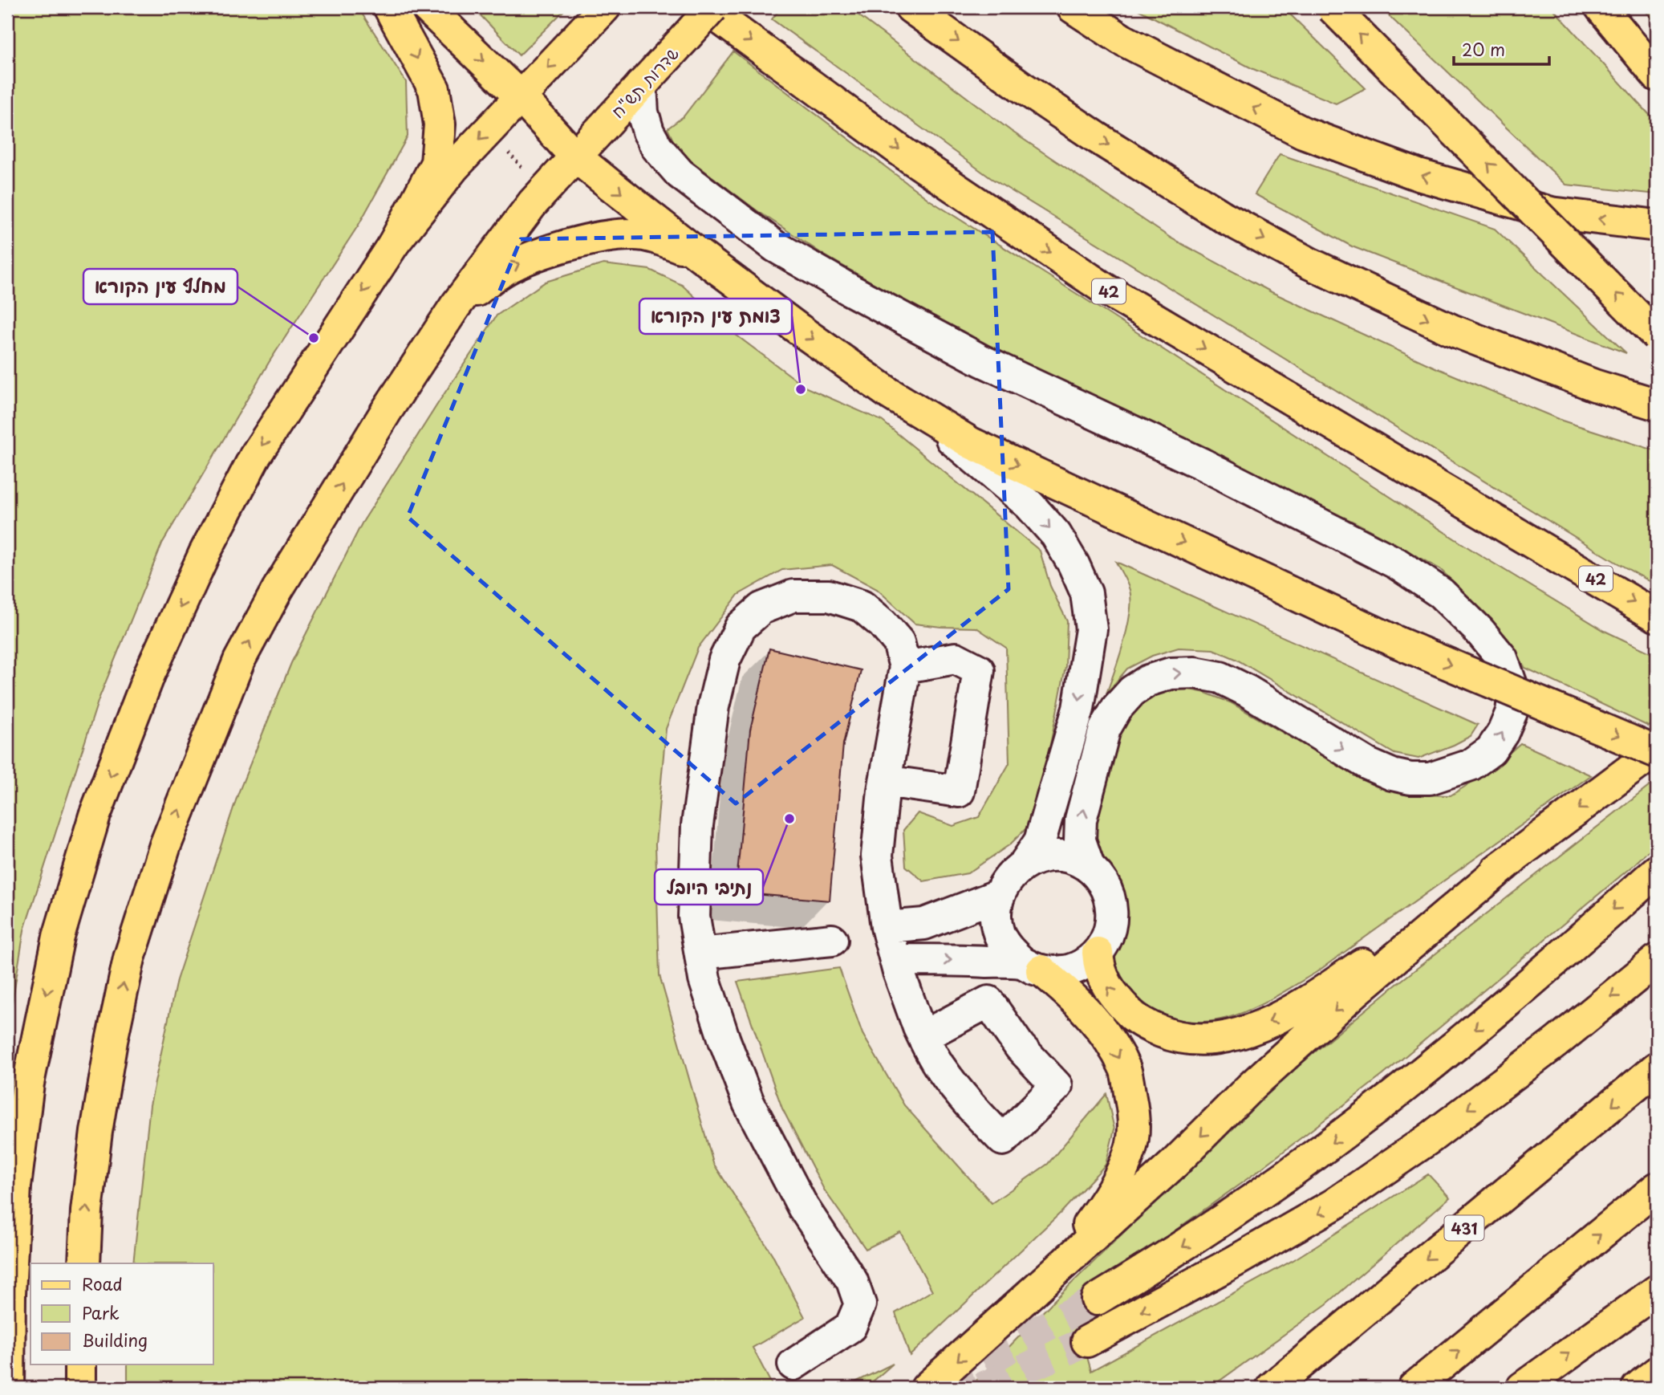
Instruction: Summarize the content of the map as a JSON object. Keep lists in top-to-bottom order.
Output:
{
  "streets": {
    "main road": ["שדרות תש\"ח", "42", "431"]
  },
  "places": ["מחלף עין הקורא", "צומת עין הקורא", "נתיבי היובל"],
  "legend": ["Road", "Park", "Building"],
  "scale_bar": "20 m"
}
